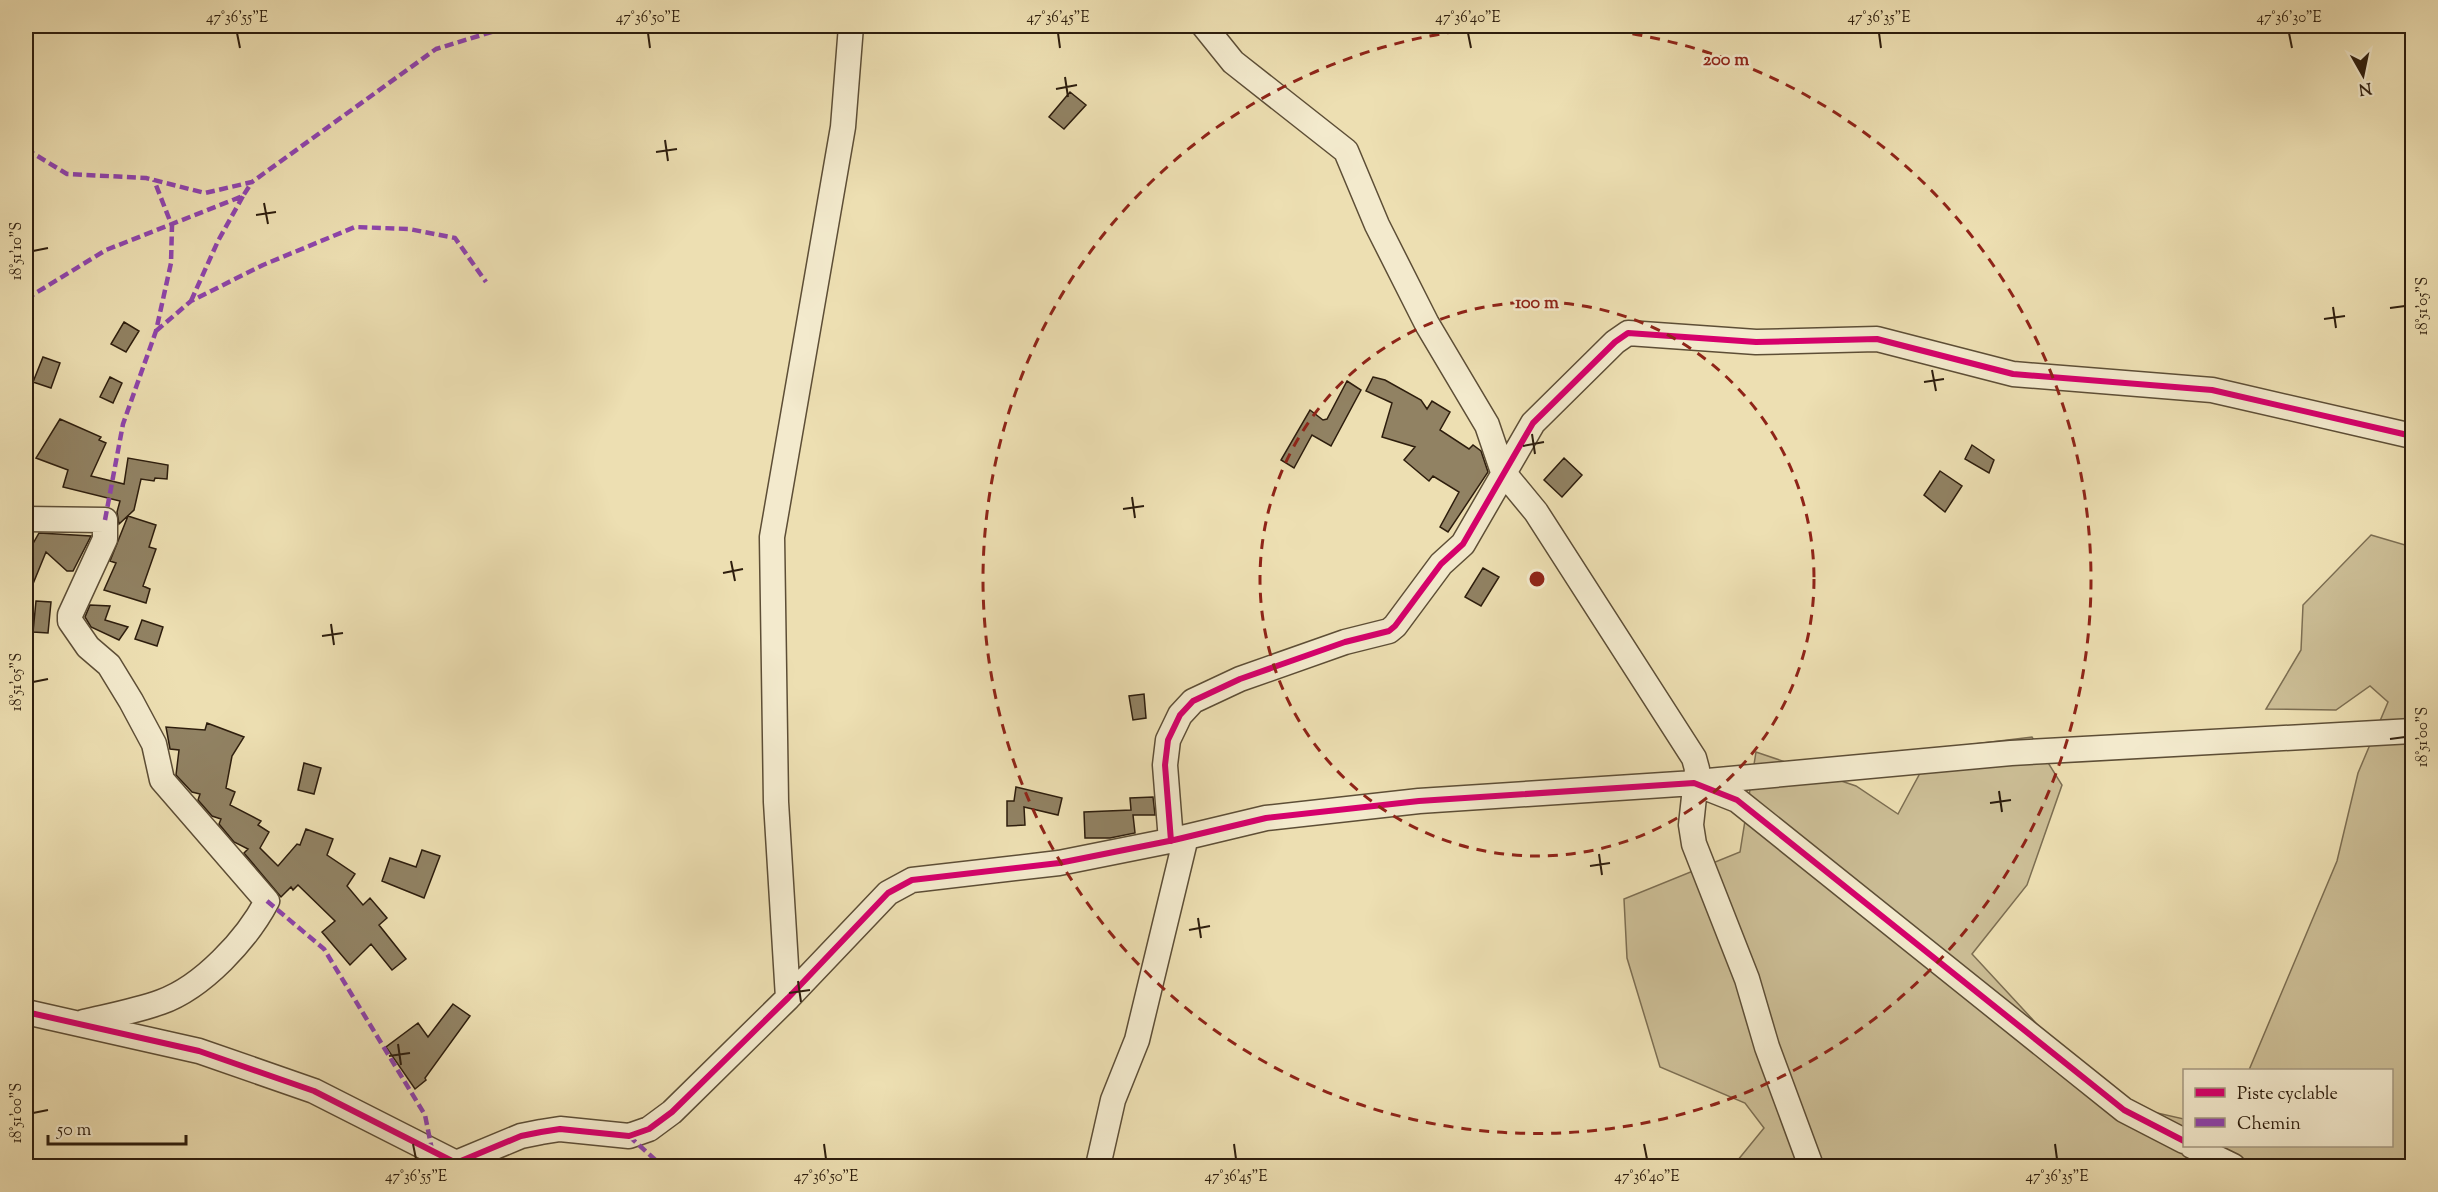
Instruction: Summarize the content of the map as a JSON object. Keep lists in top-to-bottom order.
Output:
{
  "legend": ["Piste cyclable", "Chemin"],
  "scale_bar": "50 m",
  "north": "bottom",
  "coordinates": [
    "47°36'55\"E",
    "47°36'50\"E",
    "47°36'45\"E",
    "47°36'40\"E",
    "47°36'35\"E",
    "47°36'30\"E",
    "18°51'10\"S",
    "18°51'05\"S",
    "18°51'00\"S"
  ],
  "rings": ["200 m", "100 m"]
}
